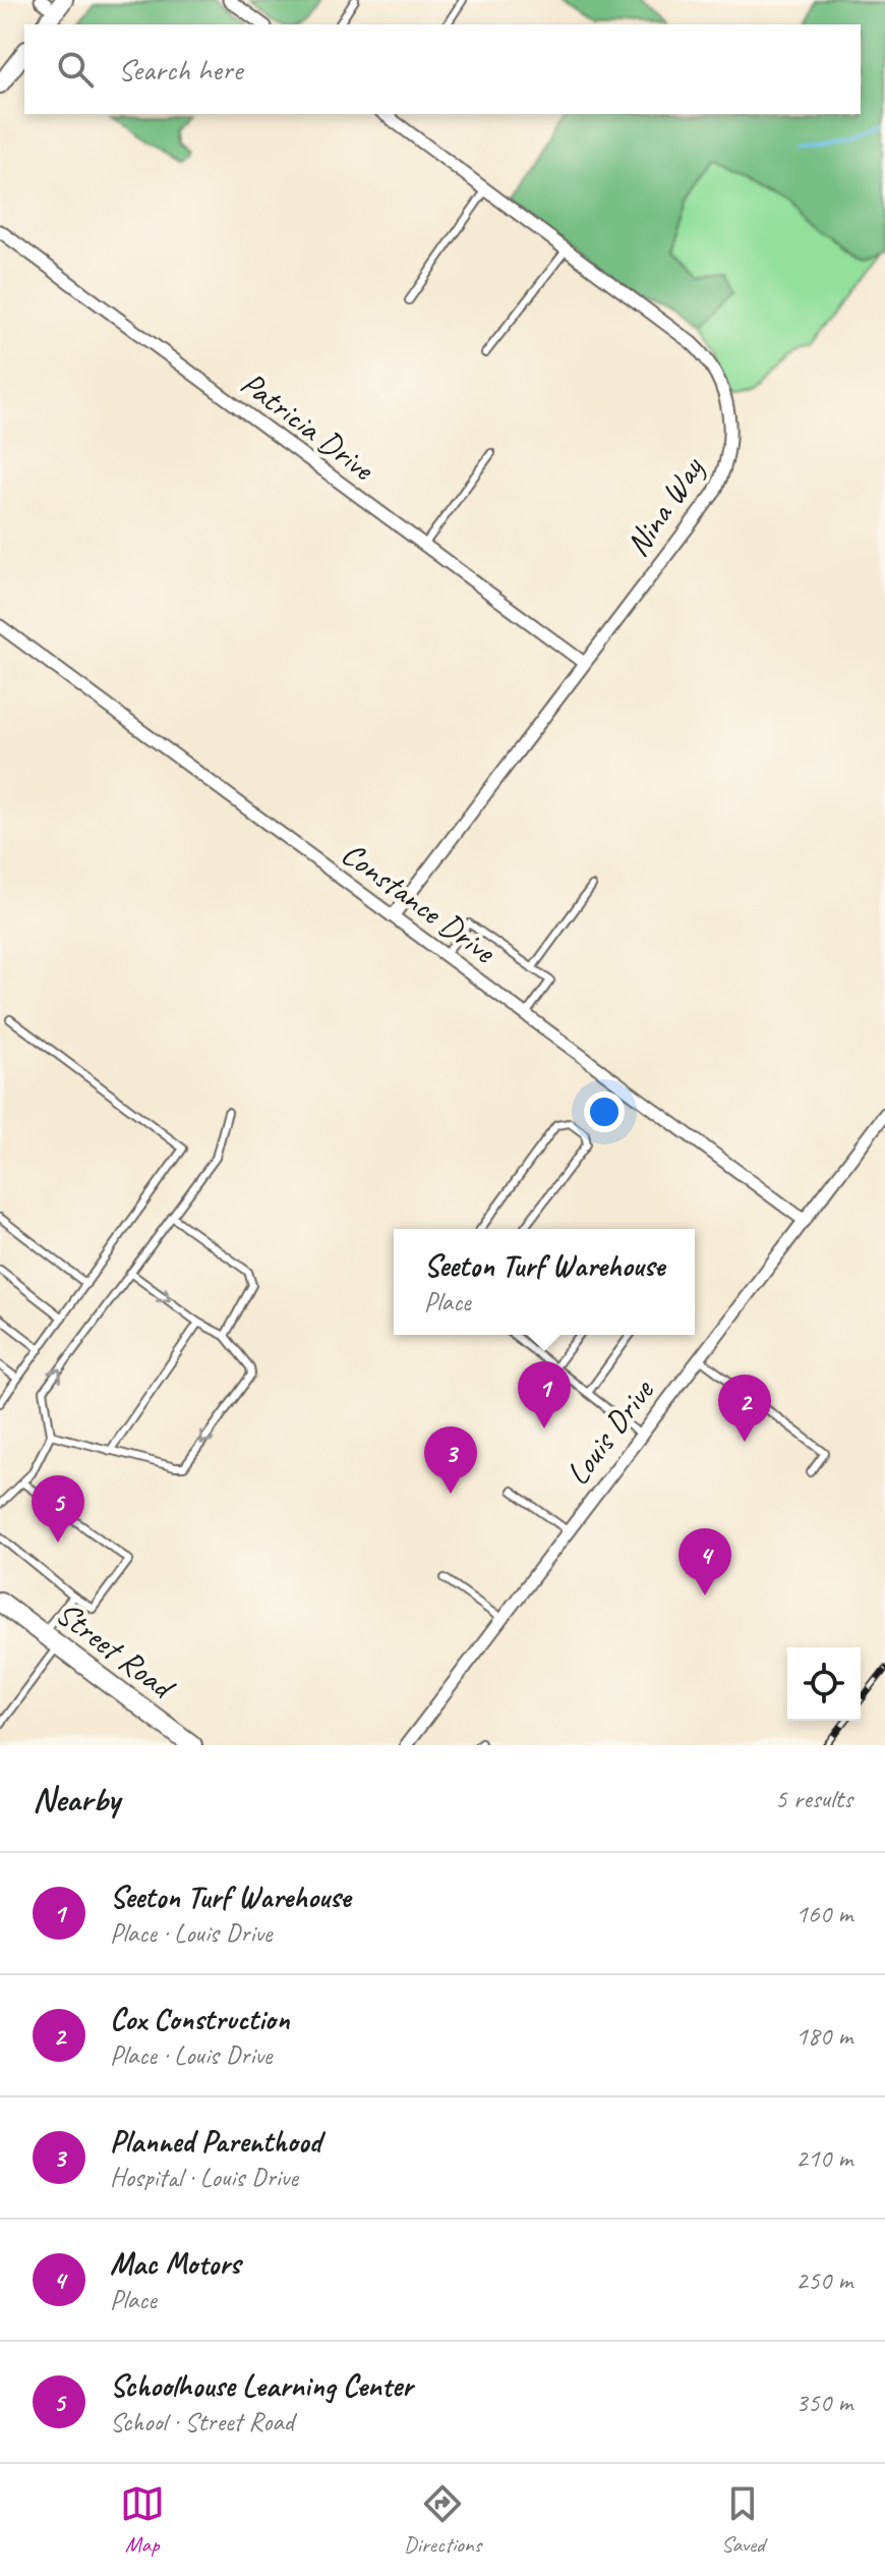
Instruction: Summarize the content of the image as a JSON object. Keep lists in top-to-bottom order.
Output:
{
  "streets": {
    "main road": ["Street Road"],
    "street": [
      "Patricia Drive",
      "Nina Way",
      "Constance Drive",
      "Louis Drive"
    ]
  },
  "crossings": [
    ["Patricia Drive", "Nina Way"],
    ["Nina Way", "Constance Drive"],
    ["Constance Drive", "Louis Drive"]
  ],
  "page": {
    "search": "Search here",
    "popup": ["Seeton Turf Warehouse", "Place"],
    "pins": [
      "1",
      "2",
      "3",
      "5",
      "4"
    ],
    "heading": ["Nearby", "5 results"],
    "list": [
      {
        "mark": "1",
        "name": "Seeton Turf Warehouse",
        "note": "Place · Louis Drive",
        "value": "160 m"
      },
      {
        "mark": "2",
        "name": "Cox Construction",
        "note": "Place · Louis Drive",
        "value": "180 m"
      },
      {
        "mark": "3",
        "name": "Planned Parenthood",
        "note": "Hospital · Louis Drive",
        "value": "210 m"
      },
      {
        "mark": "4",
        "name": "Mac Motors",
        "note": "Place",
        "value": "250 m"
      },
      {
        "mark": "5",
        "name": "Schoolhouse Learning Center",
        "note": "School · Street Road",
        "value": "350 m"
      }
    ],
    "nav": ["Map", "Directions", "Saved"]
  }
}
